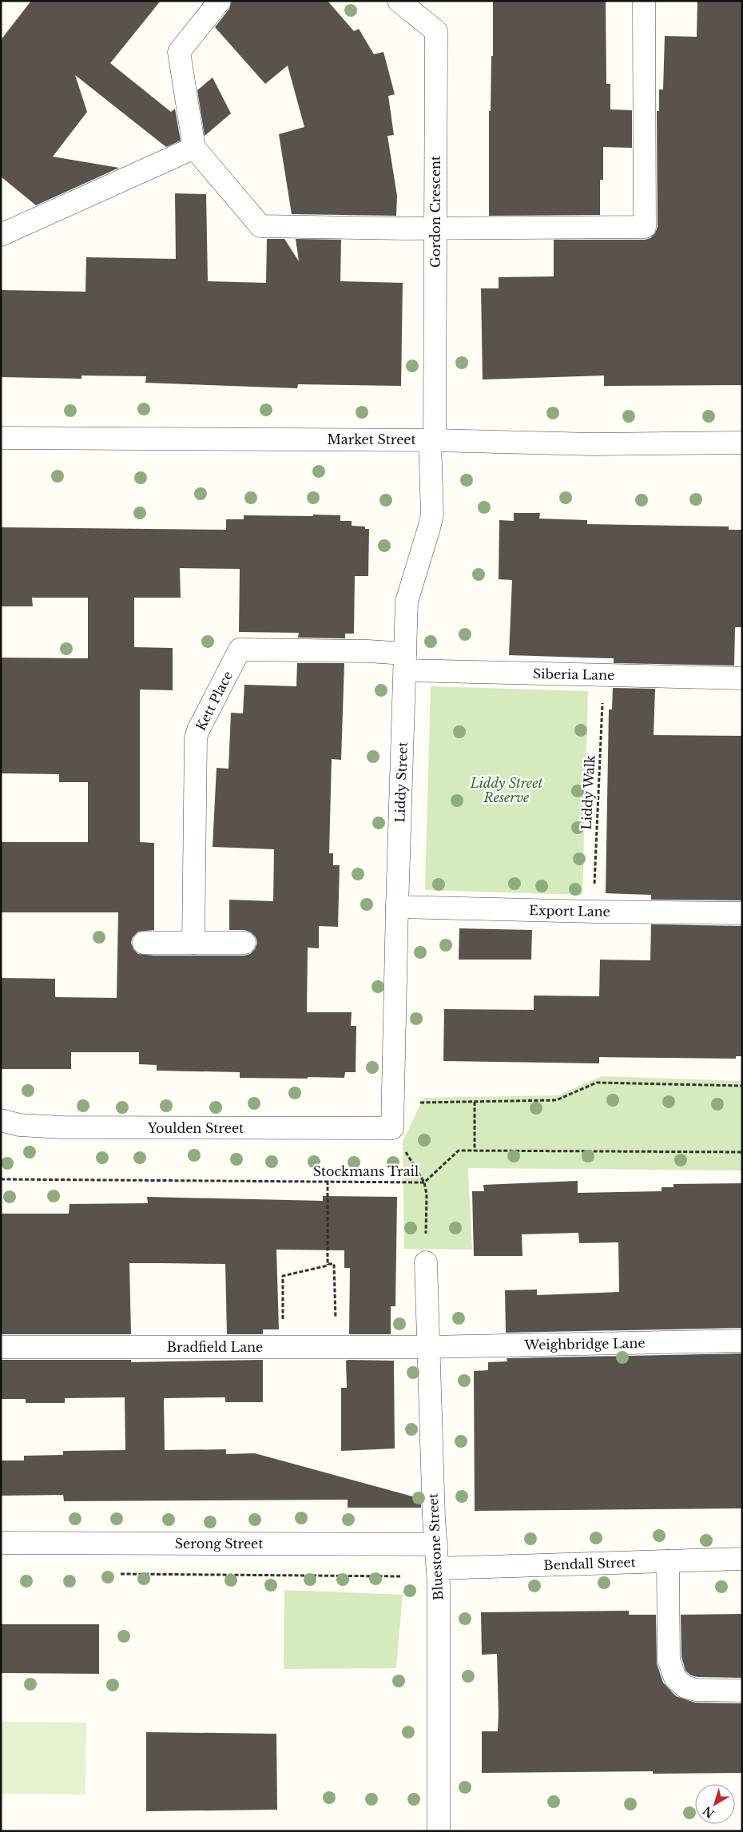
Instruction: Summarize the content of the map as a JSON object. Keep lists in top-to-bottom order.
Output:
{
  "streets": {
    "street": [
      "Gordon Crescent",
      "Market Street",
      "Siberia Lane",
      "Kett Place",
      "Liddy Street",
      "Export Lane",
      "Youlden Street",
      "Weighbridge Lane",
      "Bradfield Lane",
      "Serong Street",
      "Bluestone Street",
      "Bendall Street"
    ],
    "path": ["Liddy Walk", "Stockmans Trail"]
  },
  "crossings": [
    ["Gordon Crescent", "Market Street"],
    ["Gordon Crescent", "Liddy Street"],
    ["Market Street", "Liddy Street"],
    ["Siberia Lane", "Kett Place"],
    ["Siberia Lane", "Liddy Street"],
    ["Siberia Lane", "Liddy Walk"],
    ["Kett Place", "Liddy Street"],
    ["Liddy Street", "Export Lane"],
    ["Liddy Street", "Youlden Street"],
    ["Liddy Walk", "Export Lane"],
    ["Weighbridge Lane", "Bradfield Lane"],
    ["Weighbridge Lane", "Bluestone Street"],
    ["Bradfield Lane", "Bluestone Street"],
    ["Serong Street", "Bluestone Street"],
    ["Bluestone Street", "Bendall Street"]
  ],
  "parks": ["Liddy Street Reserve"],
  "north": "bottom left"
}
